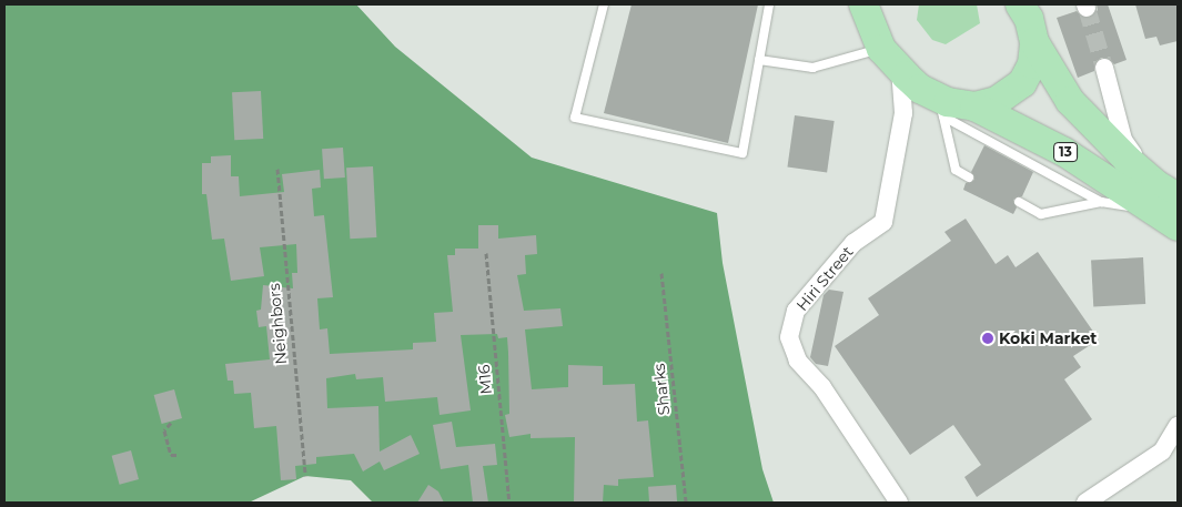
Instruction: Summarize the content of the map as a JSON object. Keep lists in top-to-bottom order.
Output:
{
  "streets": {
    "highway": ["13"],
    "street": ["Hiri Street"],
    "path": ["Neighbors", "M16", "Sharks"]
  },
  "crossings": [
    ["13", "Hiri Street"]
  ],
  "places": ["Koki Market"]
}
